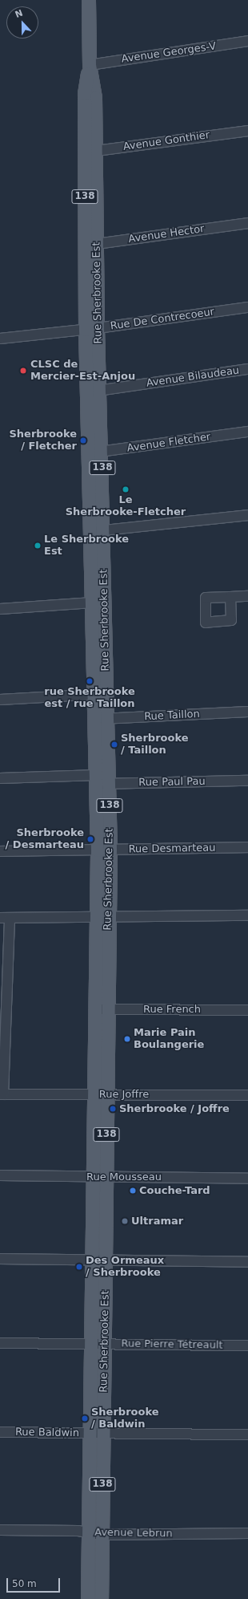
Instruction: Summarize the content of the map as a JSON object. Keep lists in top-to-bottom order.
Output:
{
  "streets": {
    "main road": ["138", "Rue Sherbrooke Est"],
    "street": [
      "Avenue Georges-V",
      "Avenue Gonthier",
      "Avenue Hector",
      "Rue De Contrecoeur",
      "Avenue Bilaudeau",
      "Avenue Fletcher",
      "Rue Taillon",
      "Rue Paul Pau",
      "Rue Desmarteau",
      "Rue French",
      "Rue Joffre",
      "Rue Mousseau",
      "Rue Pierre Tétreault",
      "Rue Baldwin",
      "Avenue Lebrun"
    ]
  },
  "crossings": [
    ["Avenue Georges-V", "Rue Sherbrooke Est"],
    ["Avenue Gonthier", "Rue Sherbrooke Est"],
    ["Avenue Hector", "Rue Sherbrooke Est"],
    ["Rue Sherbrooke Est", "Rue De Contrecoeur"],
    ["Rue Sherbrooke Est", "Avenue Bilaudeau"],
    ["Rue Sherbrooke Est", "Avenue Fletcher"],
    ["Rue Sherbrooke Est", "Rue Taillon"],
    ["Rue Sherbrooke Est", "Rue Paul Pau"],
    ["Rue Sherbrooke Est", "Rue Desmarteau"],
    ["Rue Sherbrooke Est", "Rue French"],
    ["Rue Sherbrooke Est", "Rue Joffre"],
    ["Rue Sherbrooke Est", "Rue Mousseau"],
    ["Rue Sherbrooke Est", "Rue Pierre Tétreault"],
    ["Rue Sherbrooke Est", "Rue Baldwin"],
    ["Rue Sherbrooke Est", "Avenue Lebrun"]
  ],
  "places": [
    "CLSC de Mercier-Est-Anjou",
    "Sherbrooke / Fletcher",
    "Le Sherbrooke-Fletcher",
    "Le Sherbrooke Est",
    "rue Sherbrooke est / rue Taillon",
    "Sherbrooke / Taillon",
    "Sherbrooke / Desmarteau",
    "Marie Pain Boulangerie",
    "Sherbrooke / Joffre",
    "Couche-Tard",
    "Ultramar",
    "Des Ormeaux / Sherbrooke",
    "Sherbrooke / Baldwin"
  ],
  "scale_bar": "50 m",
  "north": "top"
}
